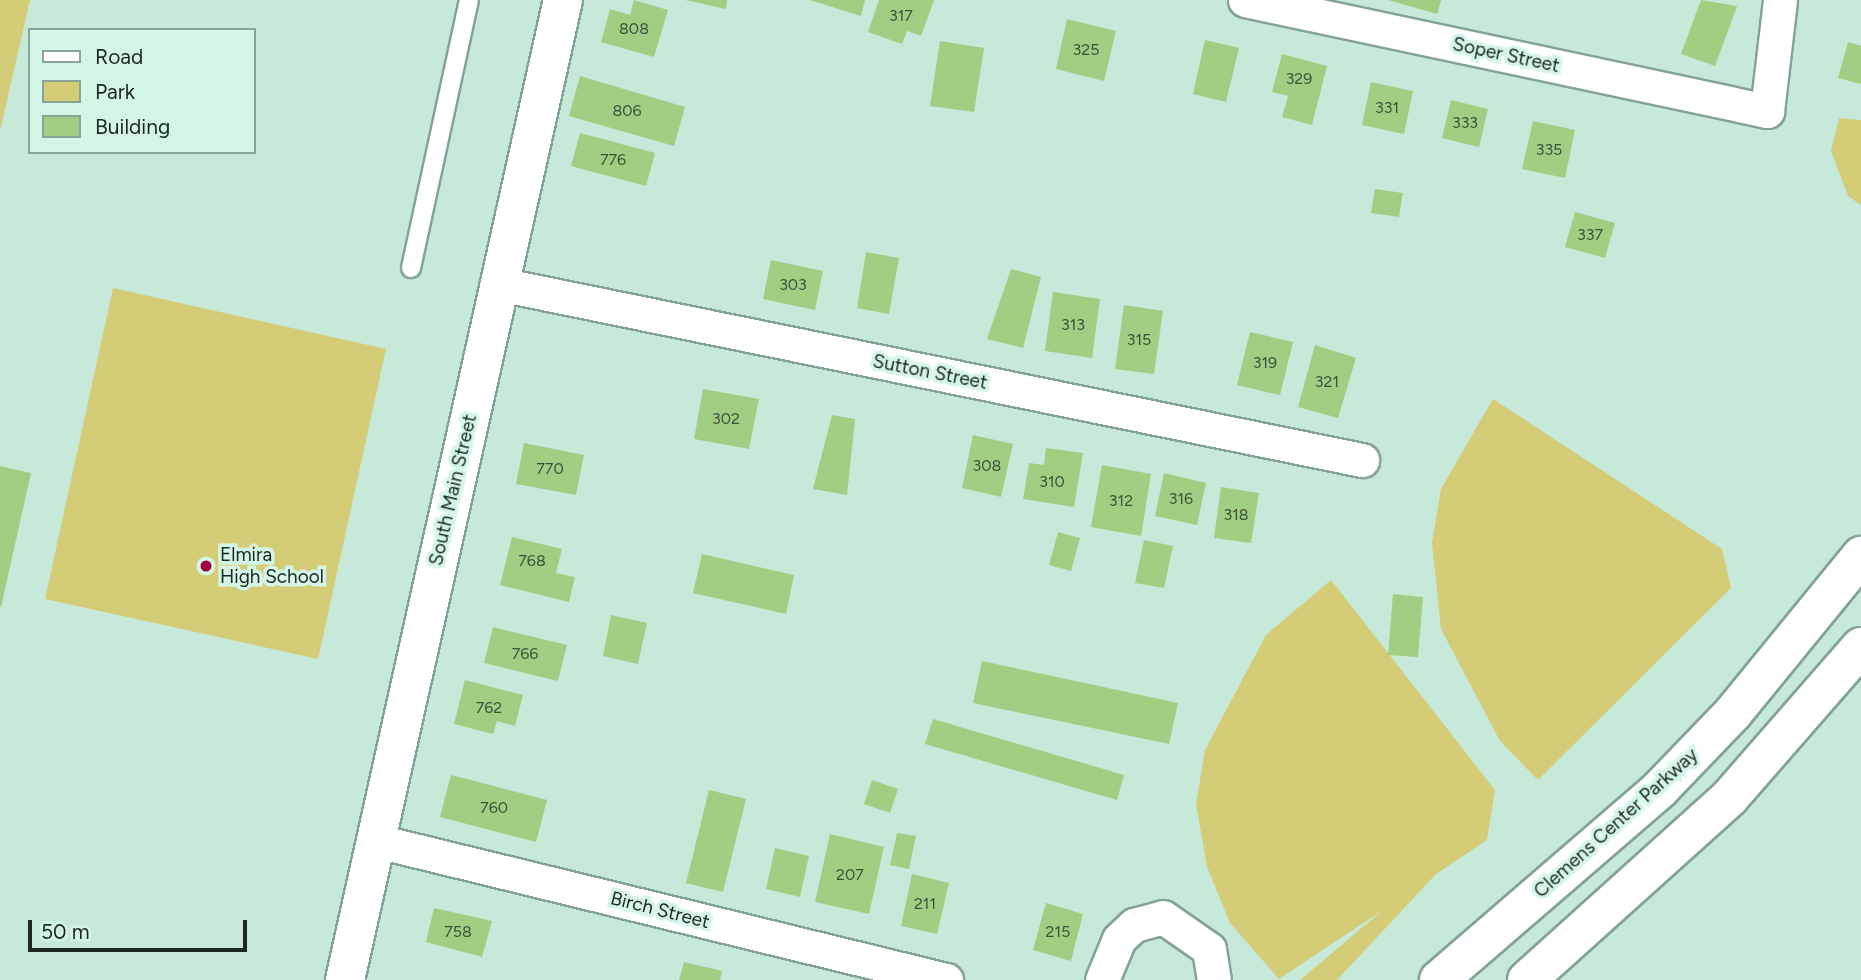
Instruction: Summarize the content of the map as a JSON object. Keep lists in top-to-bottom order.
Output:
{
  "streets": {
    "main road": ["South Main Street", "Clemens Center Parkway"],
    "street": ["Soper Street", "Sutton Street", "Birch Street"]
  },
  "crossings": [
    ["Sutton Street", "South Main Street"],
    ["South Main Street", "Birch Street"]
  ],
  "places": ["Elmira High School"],
  "house_numbers": [
    "317",
    "808",
    "325",
    "329",
    "331",
    "806",
    "333",
    "335",
    "776",
    "337",
    "303",
    "313",
    "315",
    "319",
    "321",
    "302",
    "308",
    "770",
    "310",
    "316",
    "312",
    "318",
    "768",
    "766",
    "762",
    "760",
    "207",
    "211",
    "758",
    "215"
  ],
  "legend": ["Road", "Park", "Building"],
  "scale_bar": "50 m"
}
